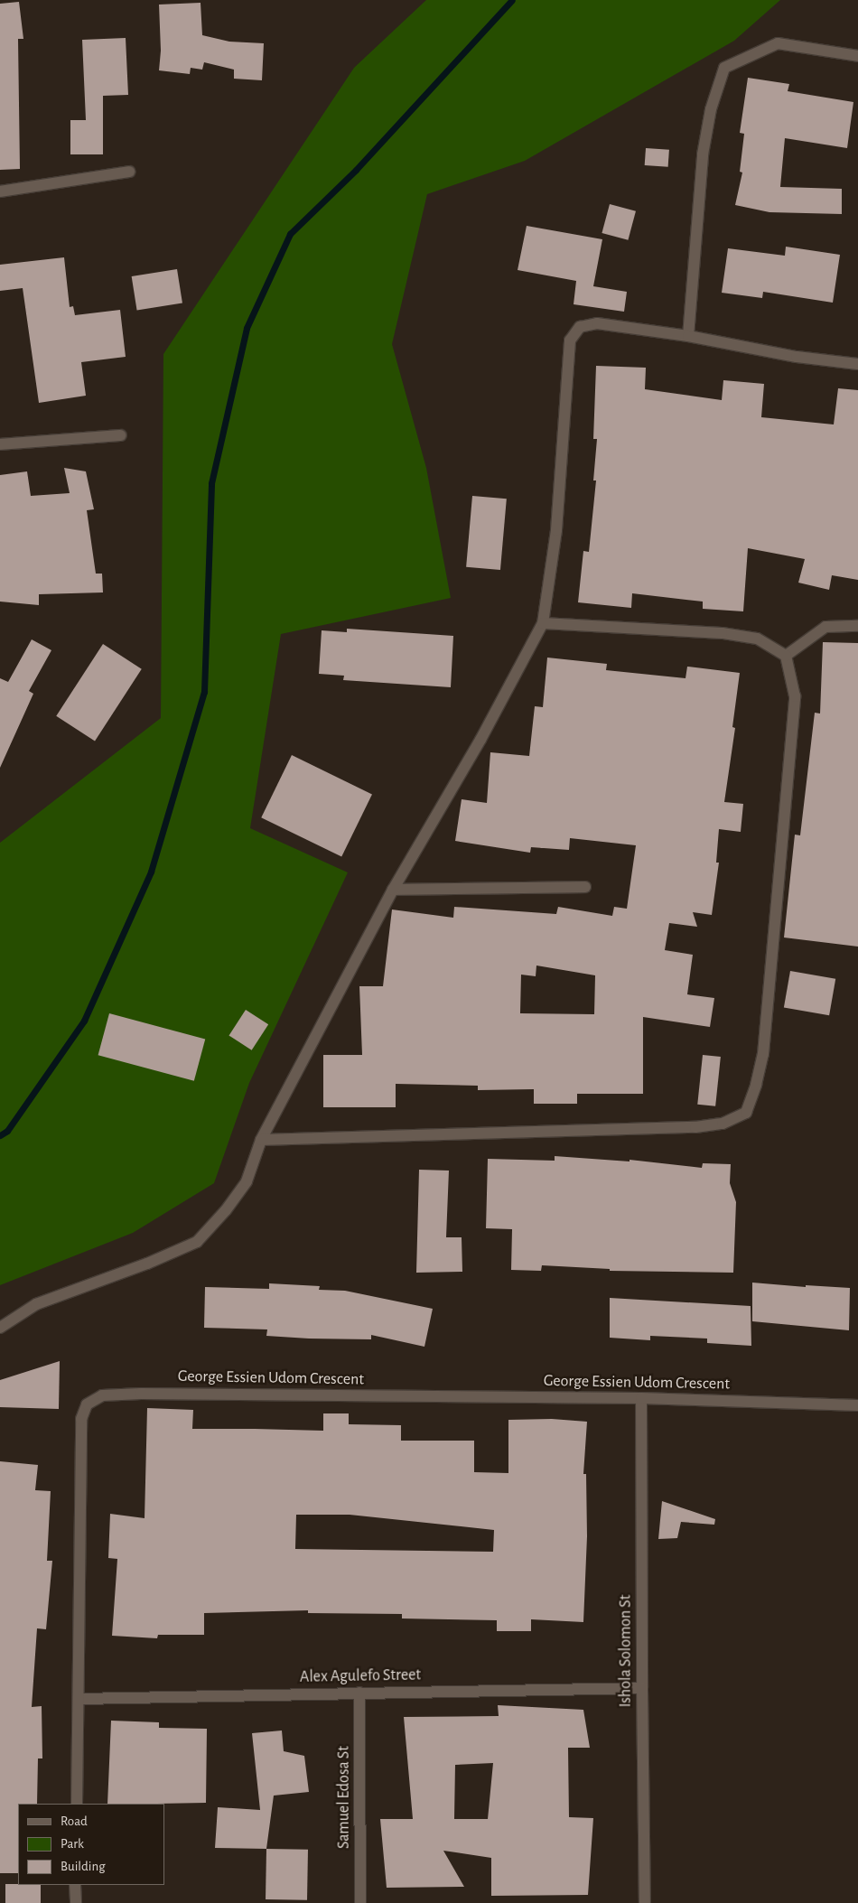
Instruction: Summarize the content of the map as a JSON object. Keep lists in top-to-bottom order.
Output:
{
  "streets": {
    "street": [
      "George Essien Udom Crescent",
      "Ishola Solomon St",
      "Alex Agulefo Street",
      "Samuel Edosa St"
    ]
  },
  "crossings": [
    ["George Essien Udom Crescent", "Ishola Solomon St"],
    ["George Essien Udom Crescent", "Alex Agulefo Street"],
    ["Ishola Solomon St", "Alex Agulefo Street"],
    ["Alex Agulefo Street", "Samuel Edosa St"]
  ],
  "legend": ["Road", "Park", "Building"]
}
